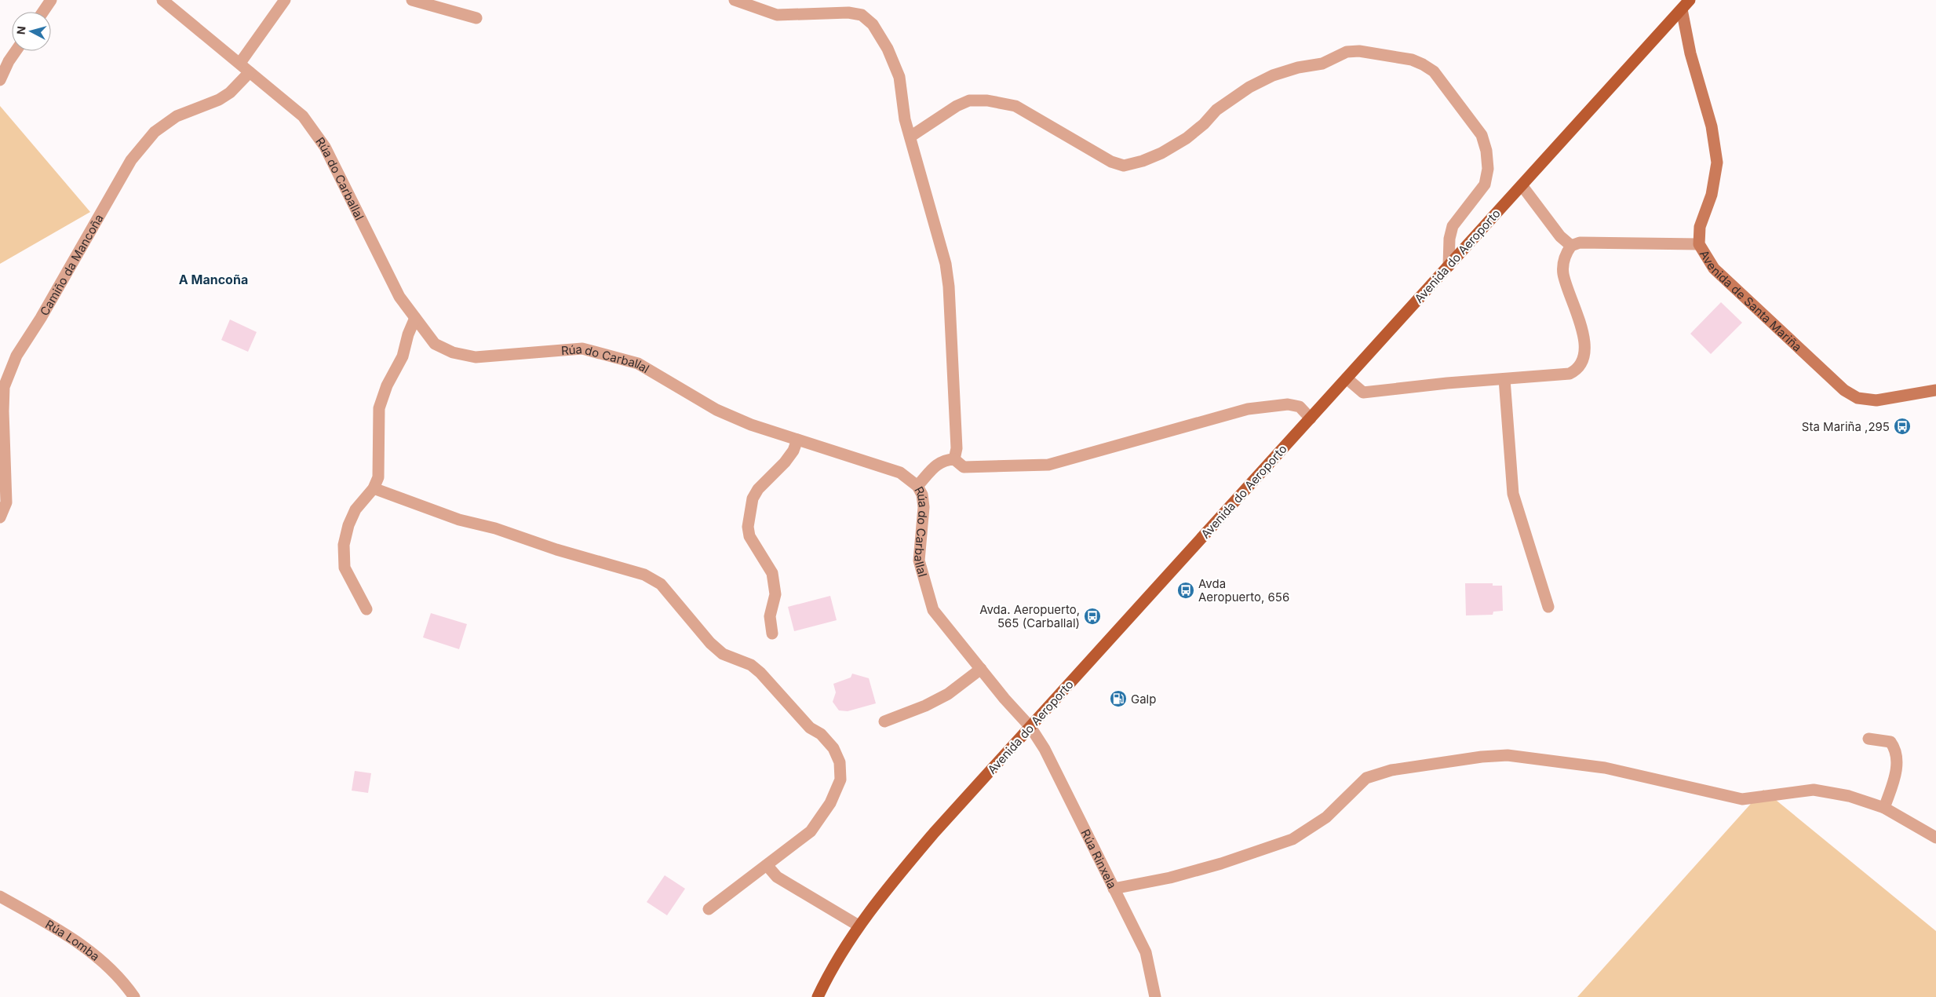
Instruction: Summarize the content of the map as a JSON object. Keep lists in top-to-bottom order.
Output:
{
  "streets": {
    "main road": ["Avenida do Aeroporto", "Avenida de Santa Mariña"],
    "street": [
      "Rúa do Carballal",
      "Camiño da Mancoña",
      "Rúa Rinxela",
      "Rúa Lomba"
    ]
  },
  "crossings": [
    ["Rúa do Carballal", "Avenida do Aeroporto"],
    ["Rúa do Carballal", "Camiño da Mancoña"],
    ["Rúa do Carballal", "Rúa Rinxela"],
    ["Avenida do Aeroporto", "Avenida de Santa Mariña"],
    ["Avenida do Aeroporto", "Rúa Rinxela"]
  ],
  "districts": ["A Mancoña"],
  "places": {
    "bus stop": ["Sta Mariña ,295", "Avda Aeropuerto, 656", "Avda. Aeropuerto, 565 (Carballal)"],
    "fuel station": ["Galp"]
  },
  "north": "left"
}
